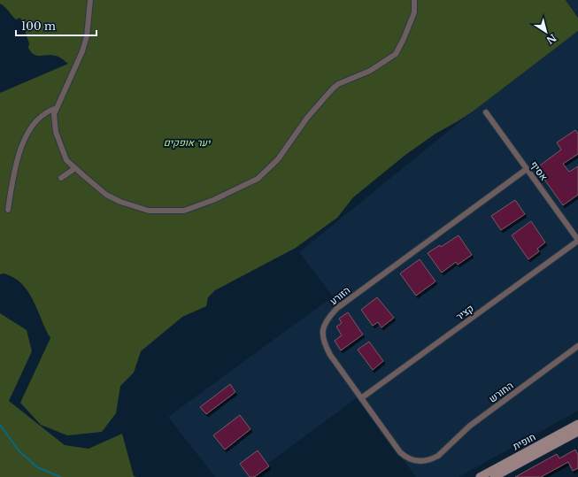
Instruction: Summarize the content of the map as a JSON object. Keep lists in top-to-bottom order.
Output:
{
  "streets": {
    "main road": ["חופית"],
    "street": [
      "אסיף",
      "הזורע",
      "קציר",
      "החורש"
    ]
  },
  "crossings": [
    ["אסיף", "הזורע"],
    ["אסיף", "קציר"],
    ["הזורע", "קציר"],
    ["הזורע", "החורש"]
  ],
  "parks": ["יער אופקים"],
  "scale_bar": "100 m",
  "north": "bottom right"
}
